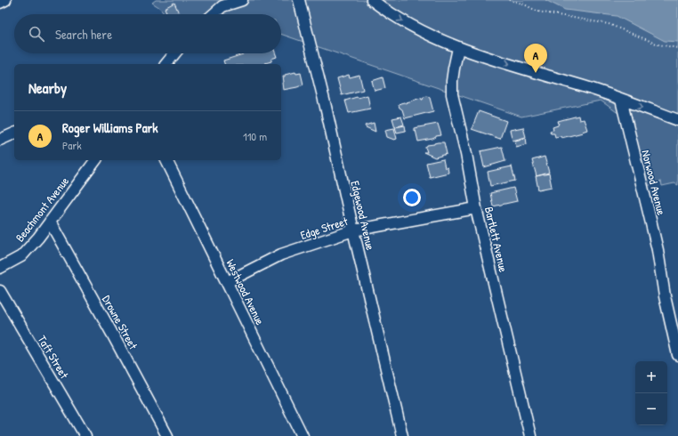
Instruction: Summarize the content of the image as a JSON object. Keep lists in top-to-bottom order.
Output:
{
  "streets": {
    "street": [
      "Norwood Avenue",
      "Beachmont Avenue",
      "Edgewood Avenue",
      "Edge Street",
      "Bartlett Avenue",
      "Westwood Avenue",
      "Drowne Street",
      "Taft Street"
    ]
  },
  "crossings": [
    ["Beachmont Avenue", "Drowne Street"],
    ["Edgewood Avenue", "Edge Street"],
    ["Edge Street", "Bartlett Avenue"],
    ["Edge Street", "Westwood Avenue"]
  ],
  "page": {
    "search": "Search here",
    "pins": "A",
    "heading": "Nearby",
    "list": [
      {
        "mark": "A",
        "name": "Roger Williams Park",
        "note": "Park",
        "value": "110 m"
      }
    ],
    "map_buttons": ["+", "−"]
  }
}
